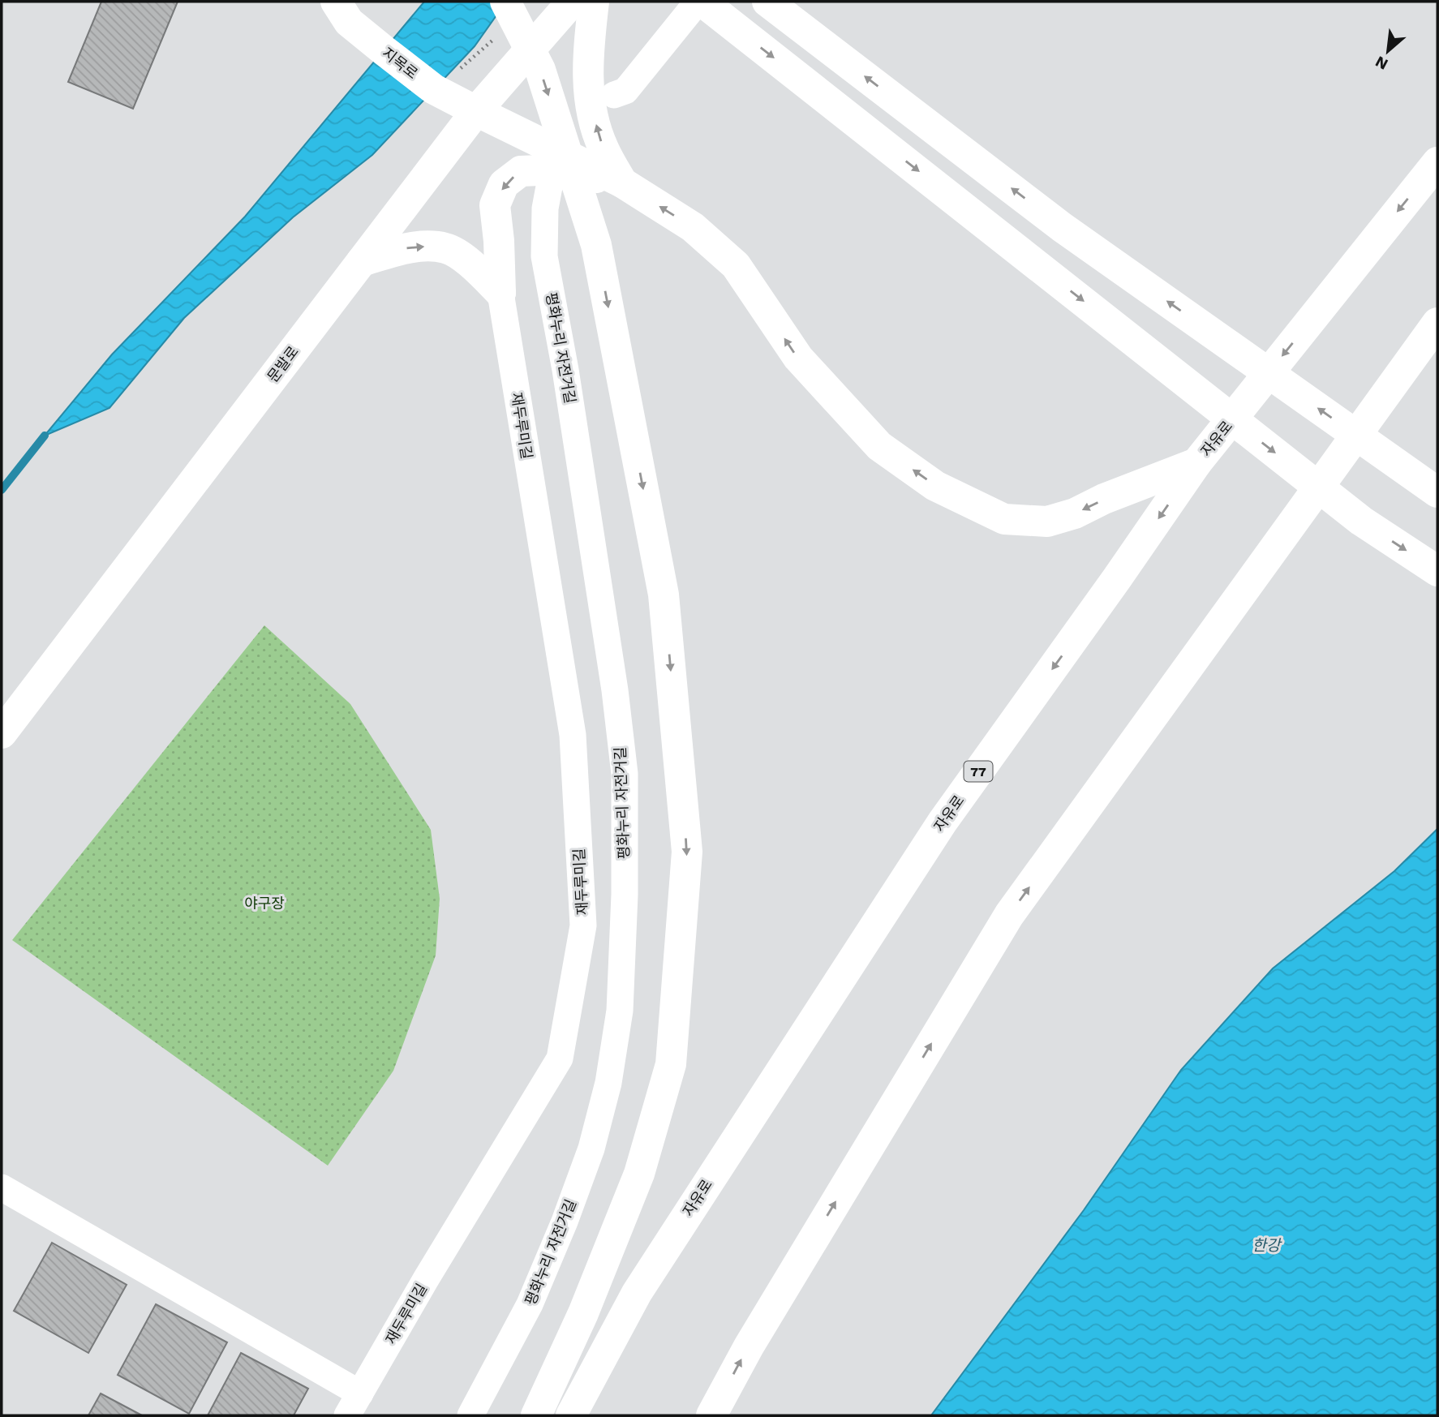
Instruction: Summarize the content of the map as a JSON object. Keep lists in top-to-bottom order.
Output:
{
  "streets": {
    "main road": [
      "지목로",
      "문발로",
      "자유로",
      "77"
    ],
    "street": ["평화누리 자전거길", "재두루미길"]
  },
  "crossings": [
    ["지목로", "문발로"]
  ],
  "water": ["한강"],
  "parks": ["야구장"],
  "north": "bottom left"
}
